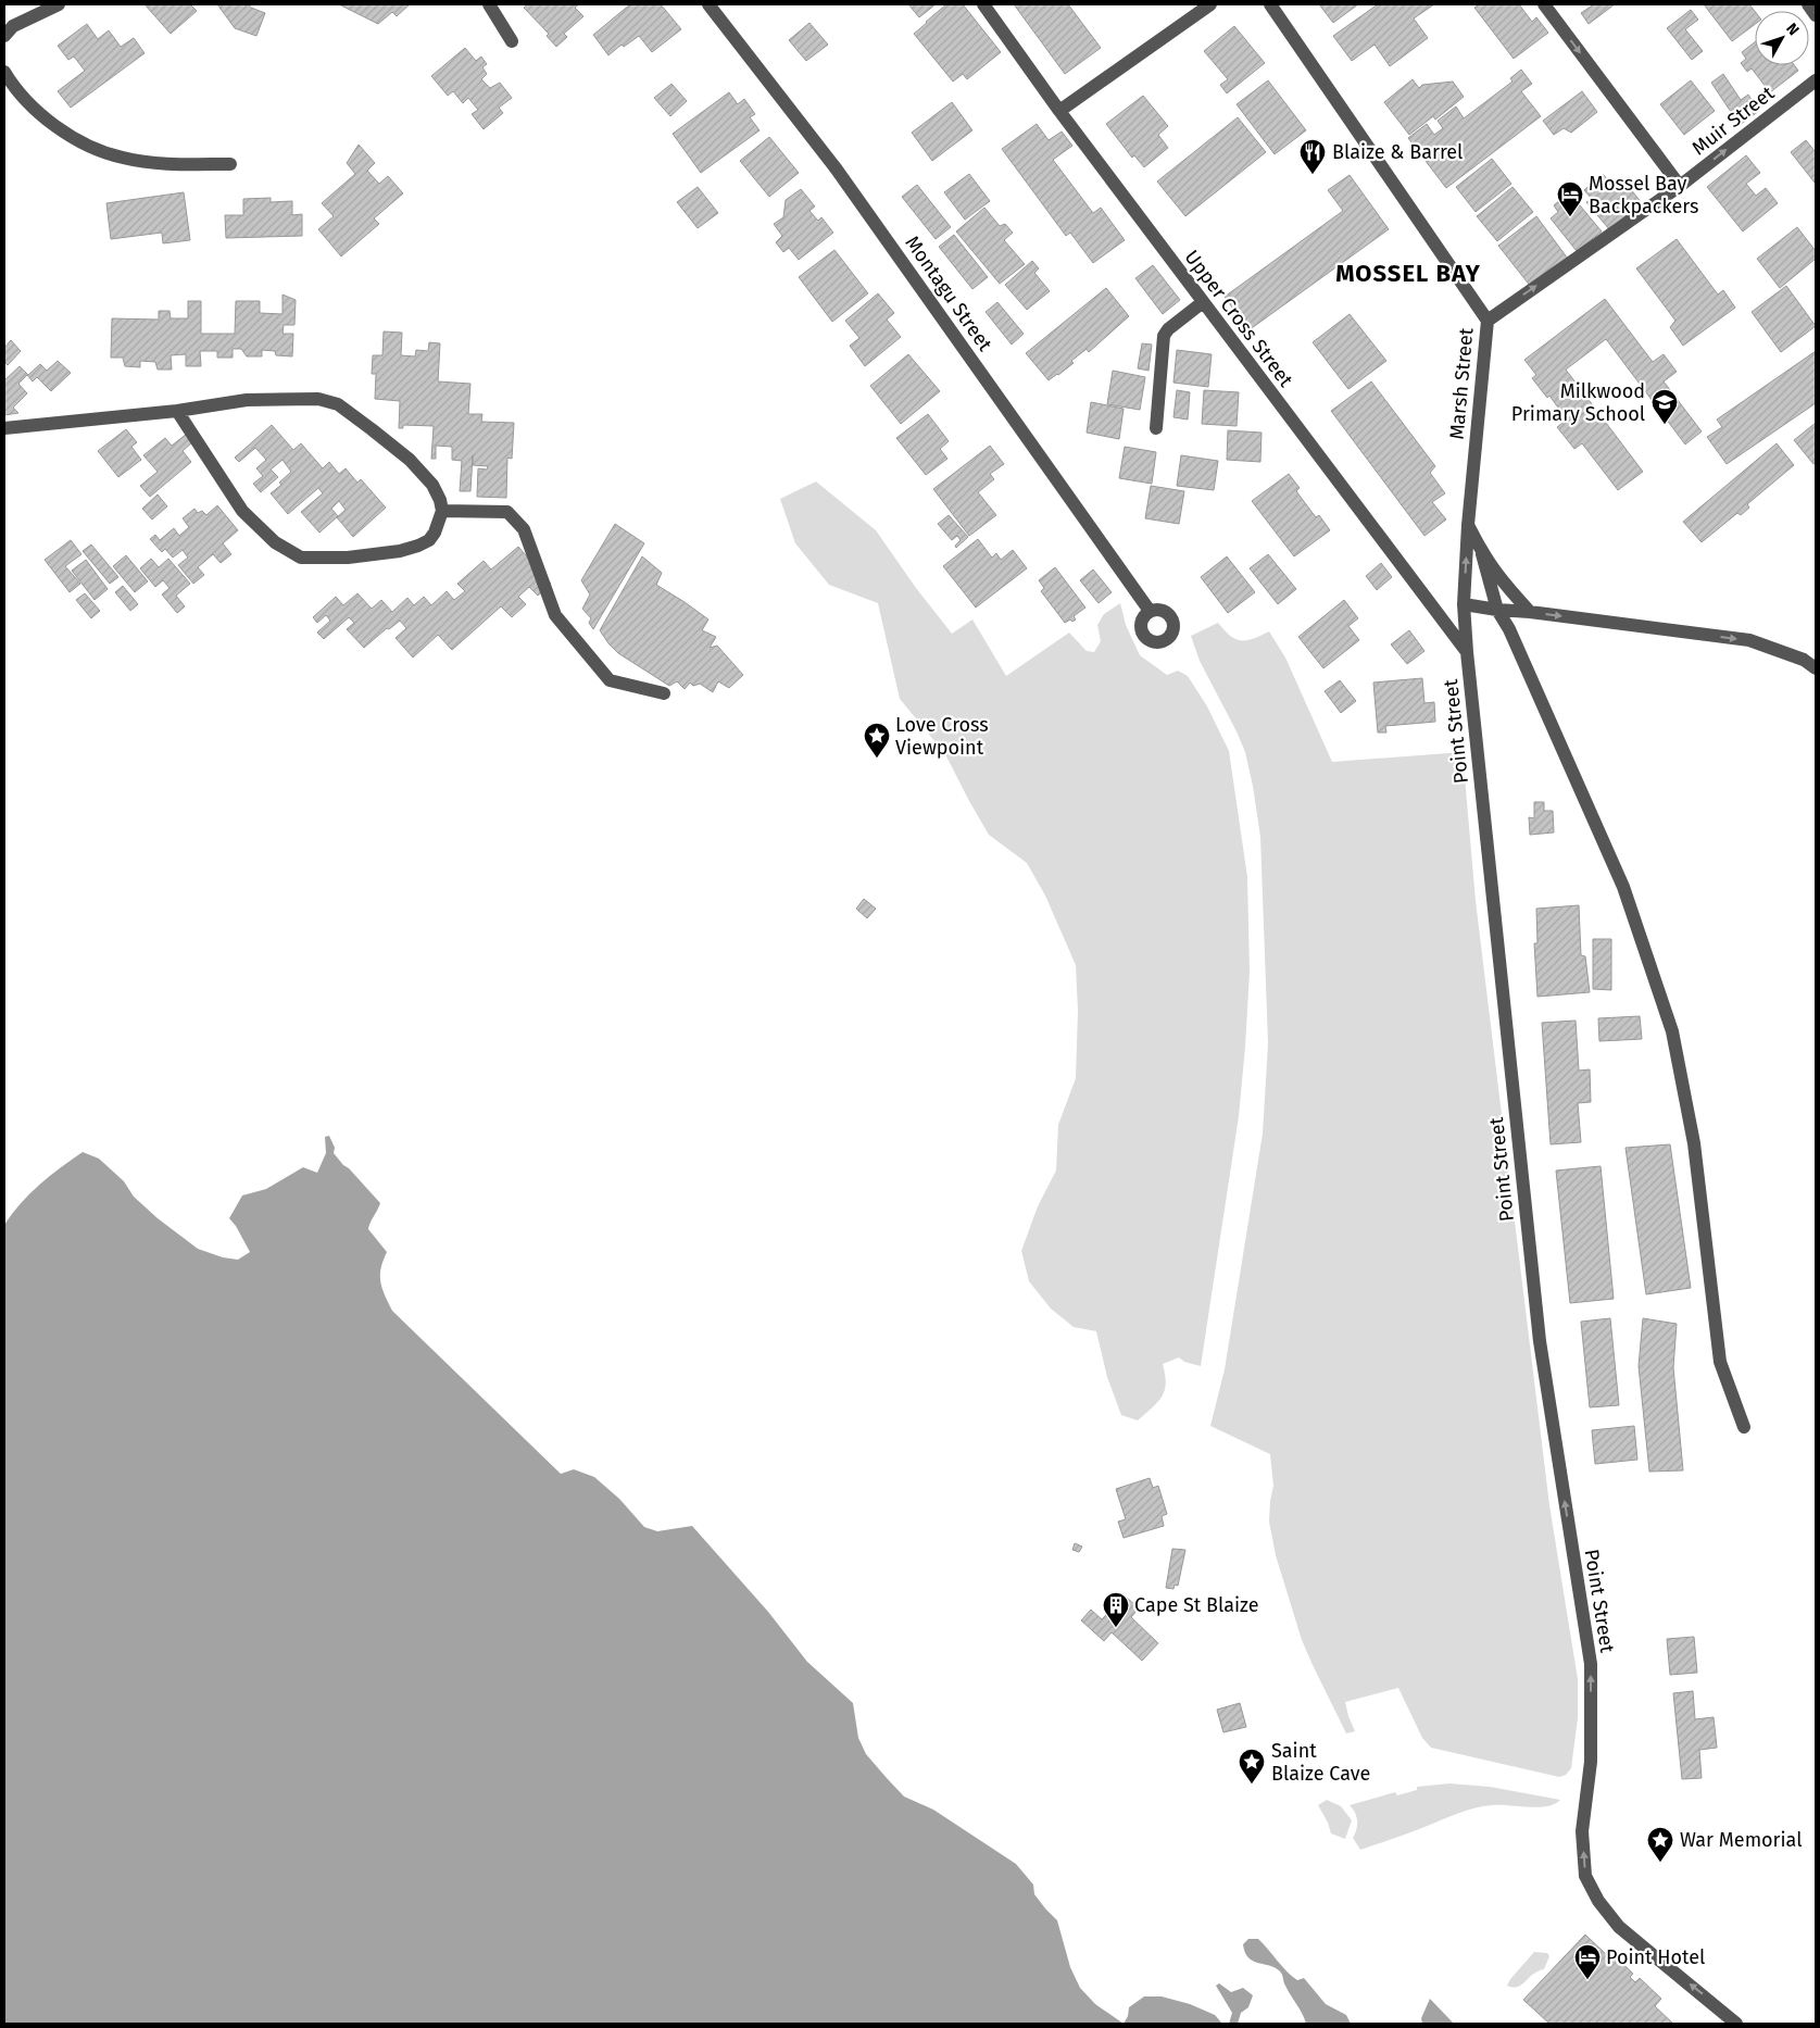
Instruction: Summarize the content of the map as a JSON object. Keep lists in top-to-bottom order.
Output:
{
  "streets": {
    "street": [
      "Muir Street",
      "Montagu Street",
      "Upper Cross Street",
      "Marsh Street",
      "Point Street"
    ]
  },
  "crossings": [
    ["Muir Street", "Marsh Street"],
    ["Upper Cross Street", "Point Street"],
    ["Marsh Street", "Point Street"]
  ],
  "one_way": ["Muir Street", "Point Street"],
  "districts": ["MOSSEL BAY"],
  "places": {
    "restaurant": ["Blaize & Barrel"],
    "hotel": ["Mossel Bay Backpackers", "Point Hotel"],
    "school or university": ["Milkwood Primary School"],
    "place": ["Love Cross Viewpoint", "Saint Blaize Cave", "War Memorial"],
    "building": ["Cape St Blaize"]
  },
  "north": "top right"
}
